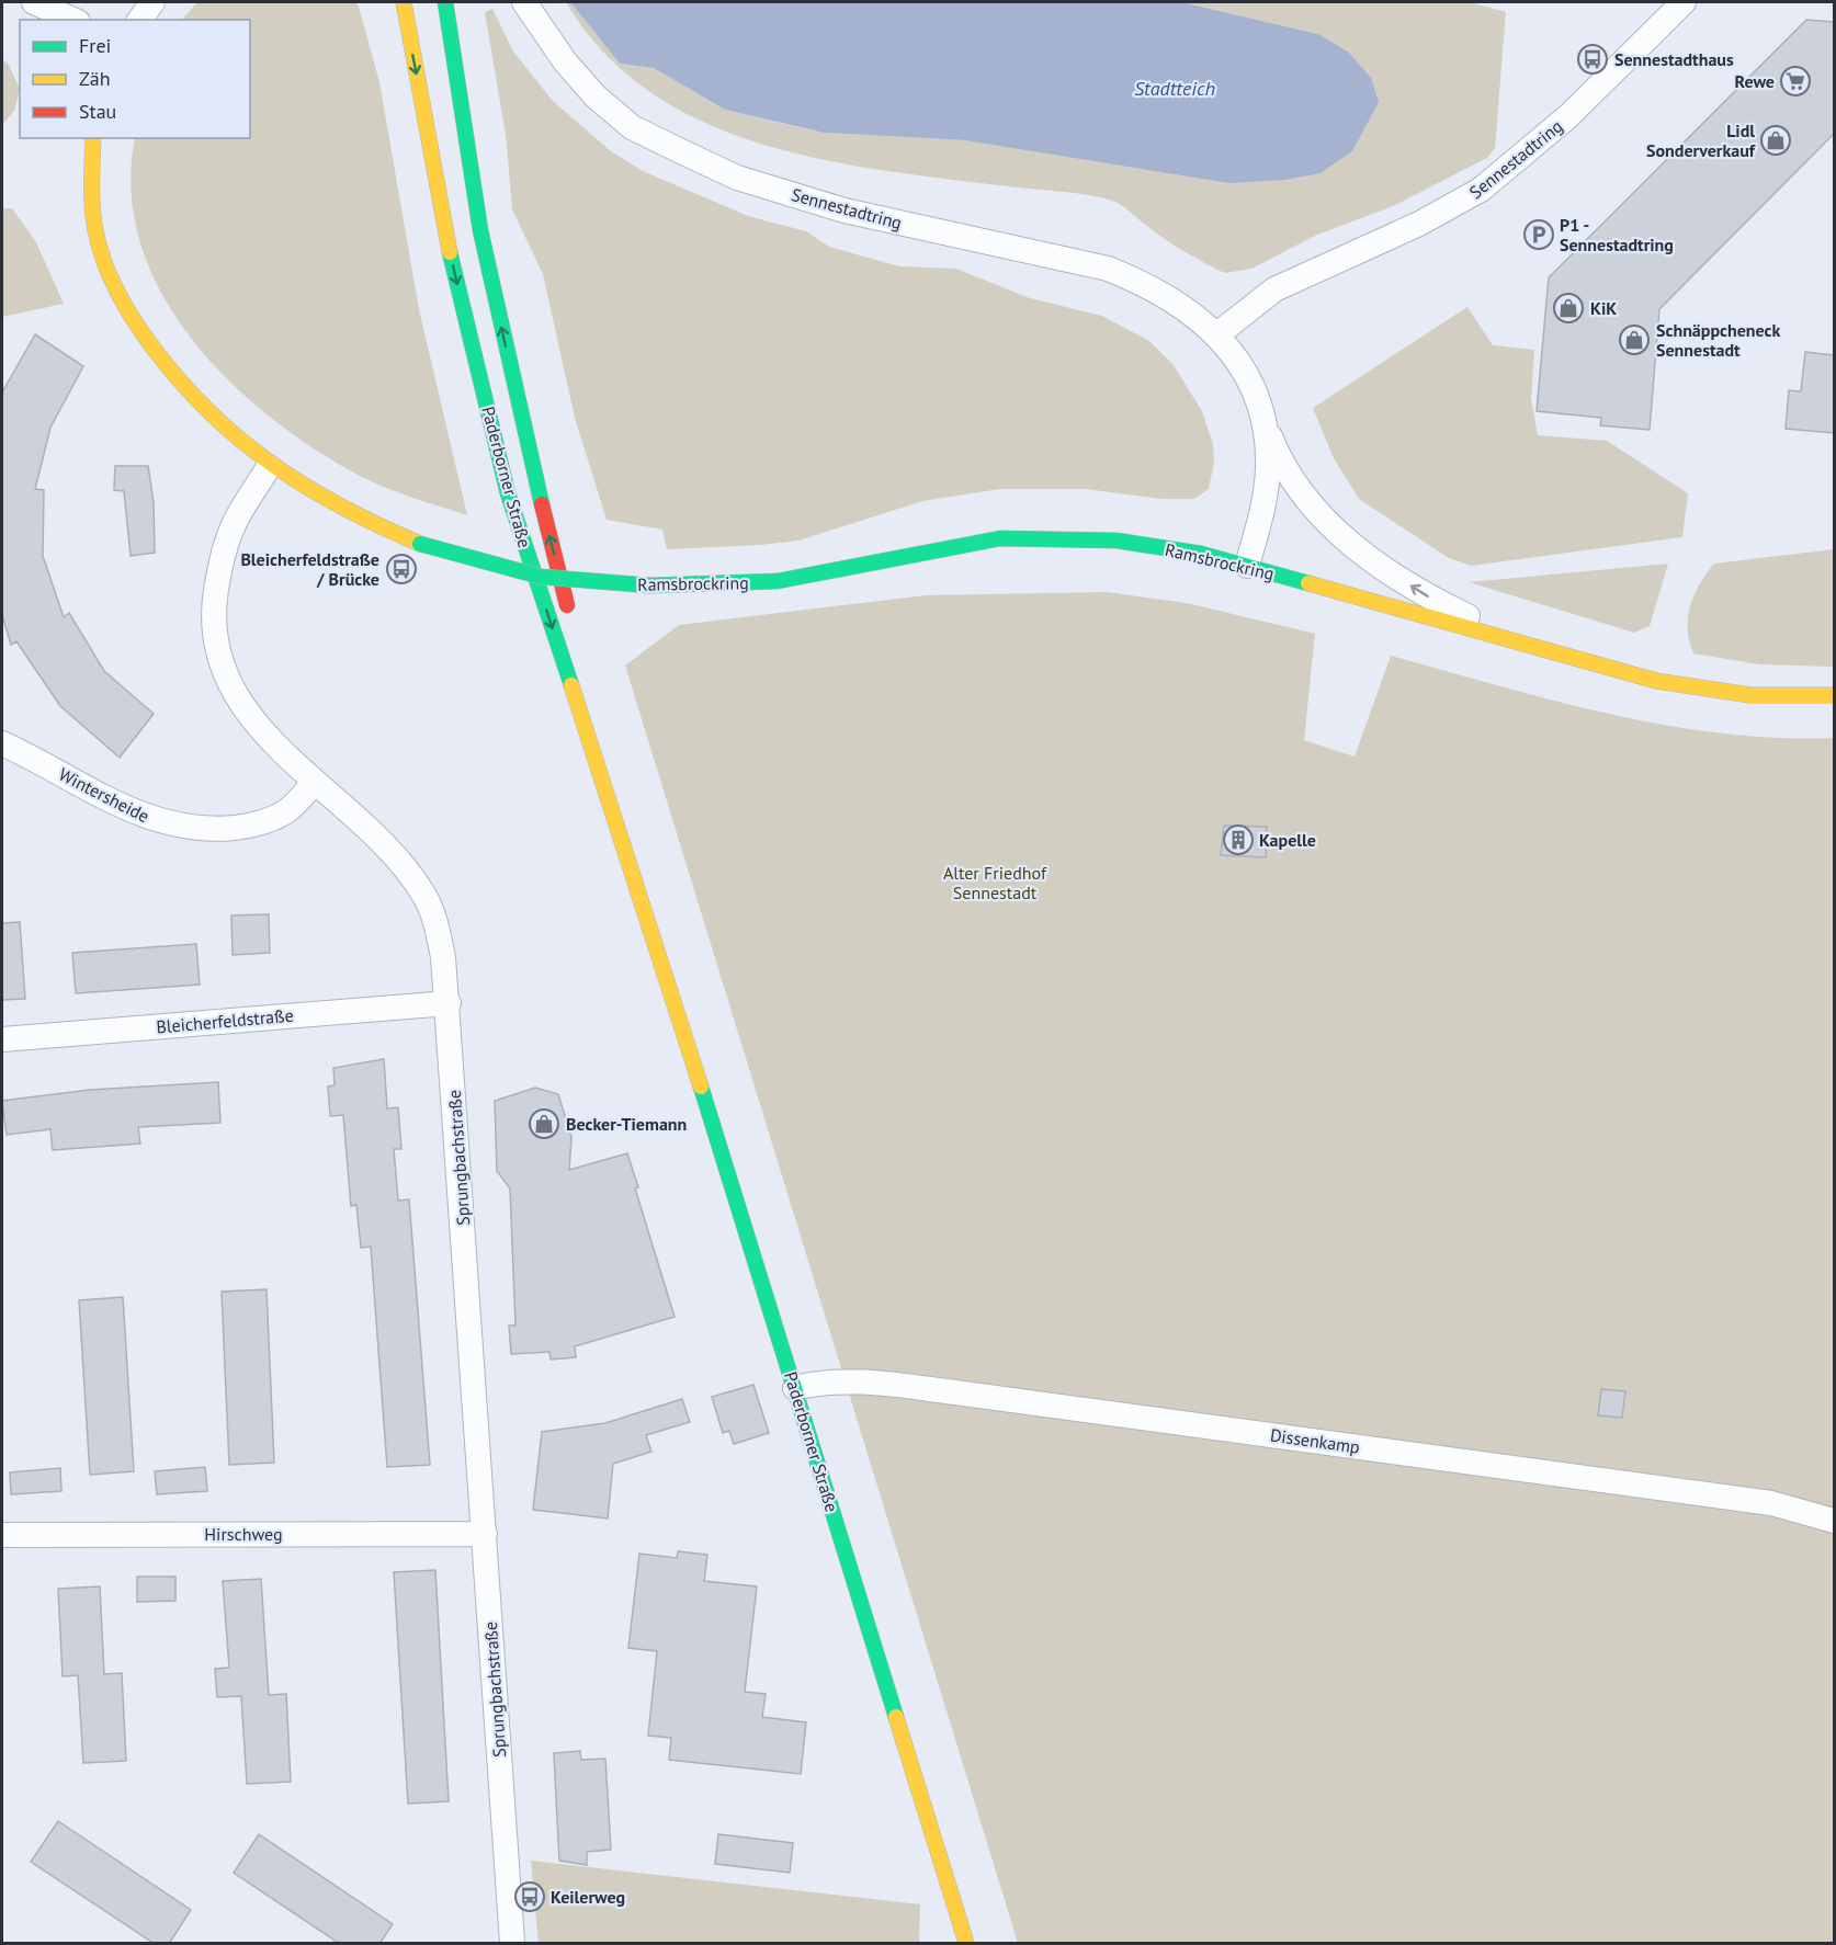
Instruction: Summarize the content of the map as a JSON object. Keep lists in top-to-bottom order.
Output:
{
  "streets": {
    "main road": ["Paderborner Straße", "Ramsbrockring"],
    "street": [
      "Sennestadtring",
      "Wintersheide",
      "Bleicherfeldstraße",
      "Sprungbachstraße",
      "Dissenkamp",
      "Hirschweg"
    ]
  },
  "crossings": [
    ["Sennestadtring", "Ramsbrockring"],
    ["Paderborner Straße", "Dissenkamp"],
    ["Ramsbrockring", "Sprungbachstraße"],
    ["Wintersheide", "Sprungbachstraße"],
    ["Bleicherfeldstraße", "Sprungbachstraße"],
    ["Sprungbachstraße", "Hirschweg"]
  ],
  "water": ["Stadtteich"],
  "parks": ["Alter Friedhof Sennestadt"],
  "places": {
    "bus stop": ["Sennestadthaus", "Bleicherfeldstraße / Brücke", "Keilerweg"],
    "supermarket": ["Rewe"],
    "shop": [
      "Lidl Sonderverkauf",
      "KiK",
      "Schnäppcheneck Sennestadt",
      "Becker-Tiemann"
    ],
    "parking": ["P1 - Sennestadtring"],
    "building": ["Kapelle"]
  },
  "legend": ["Frei", "Zäh", "Stau"]
}
